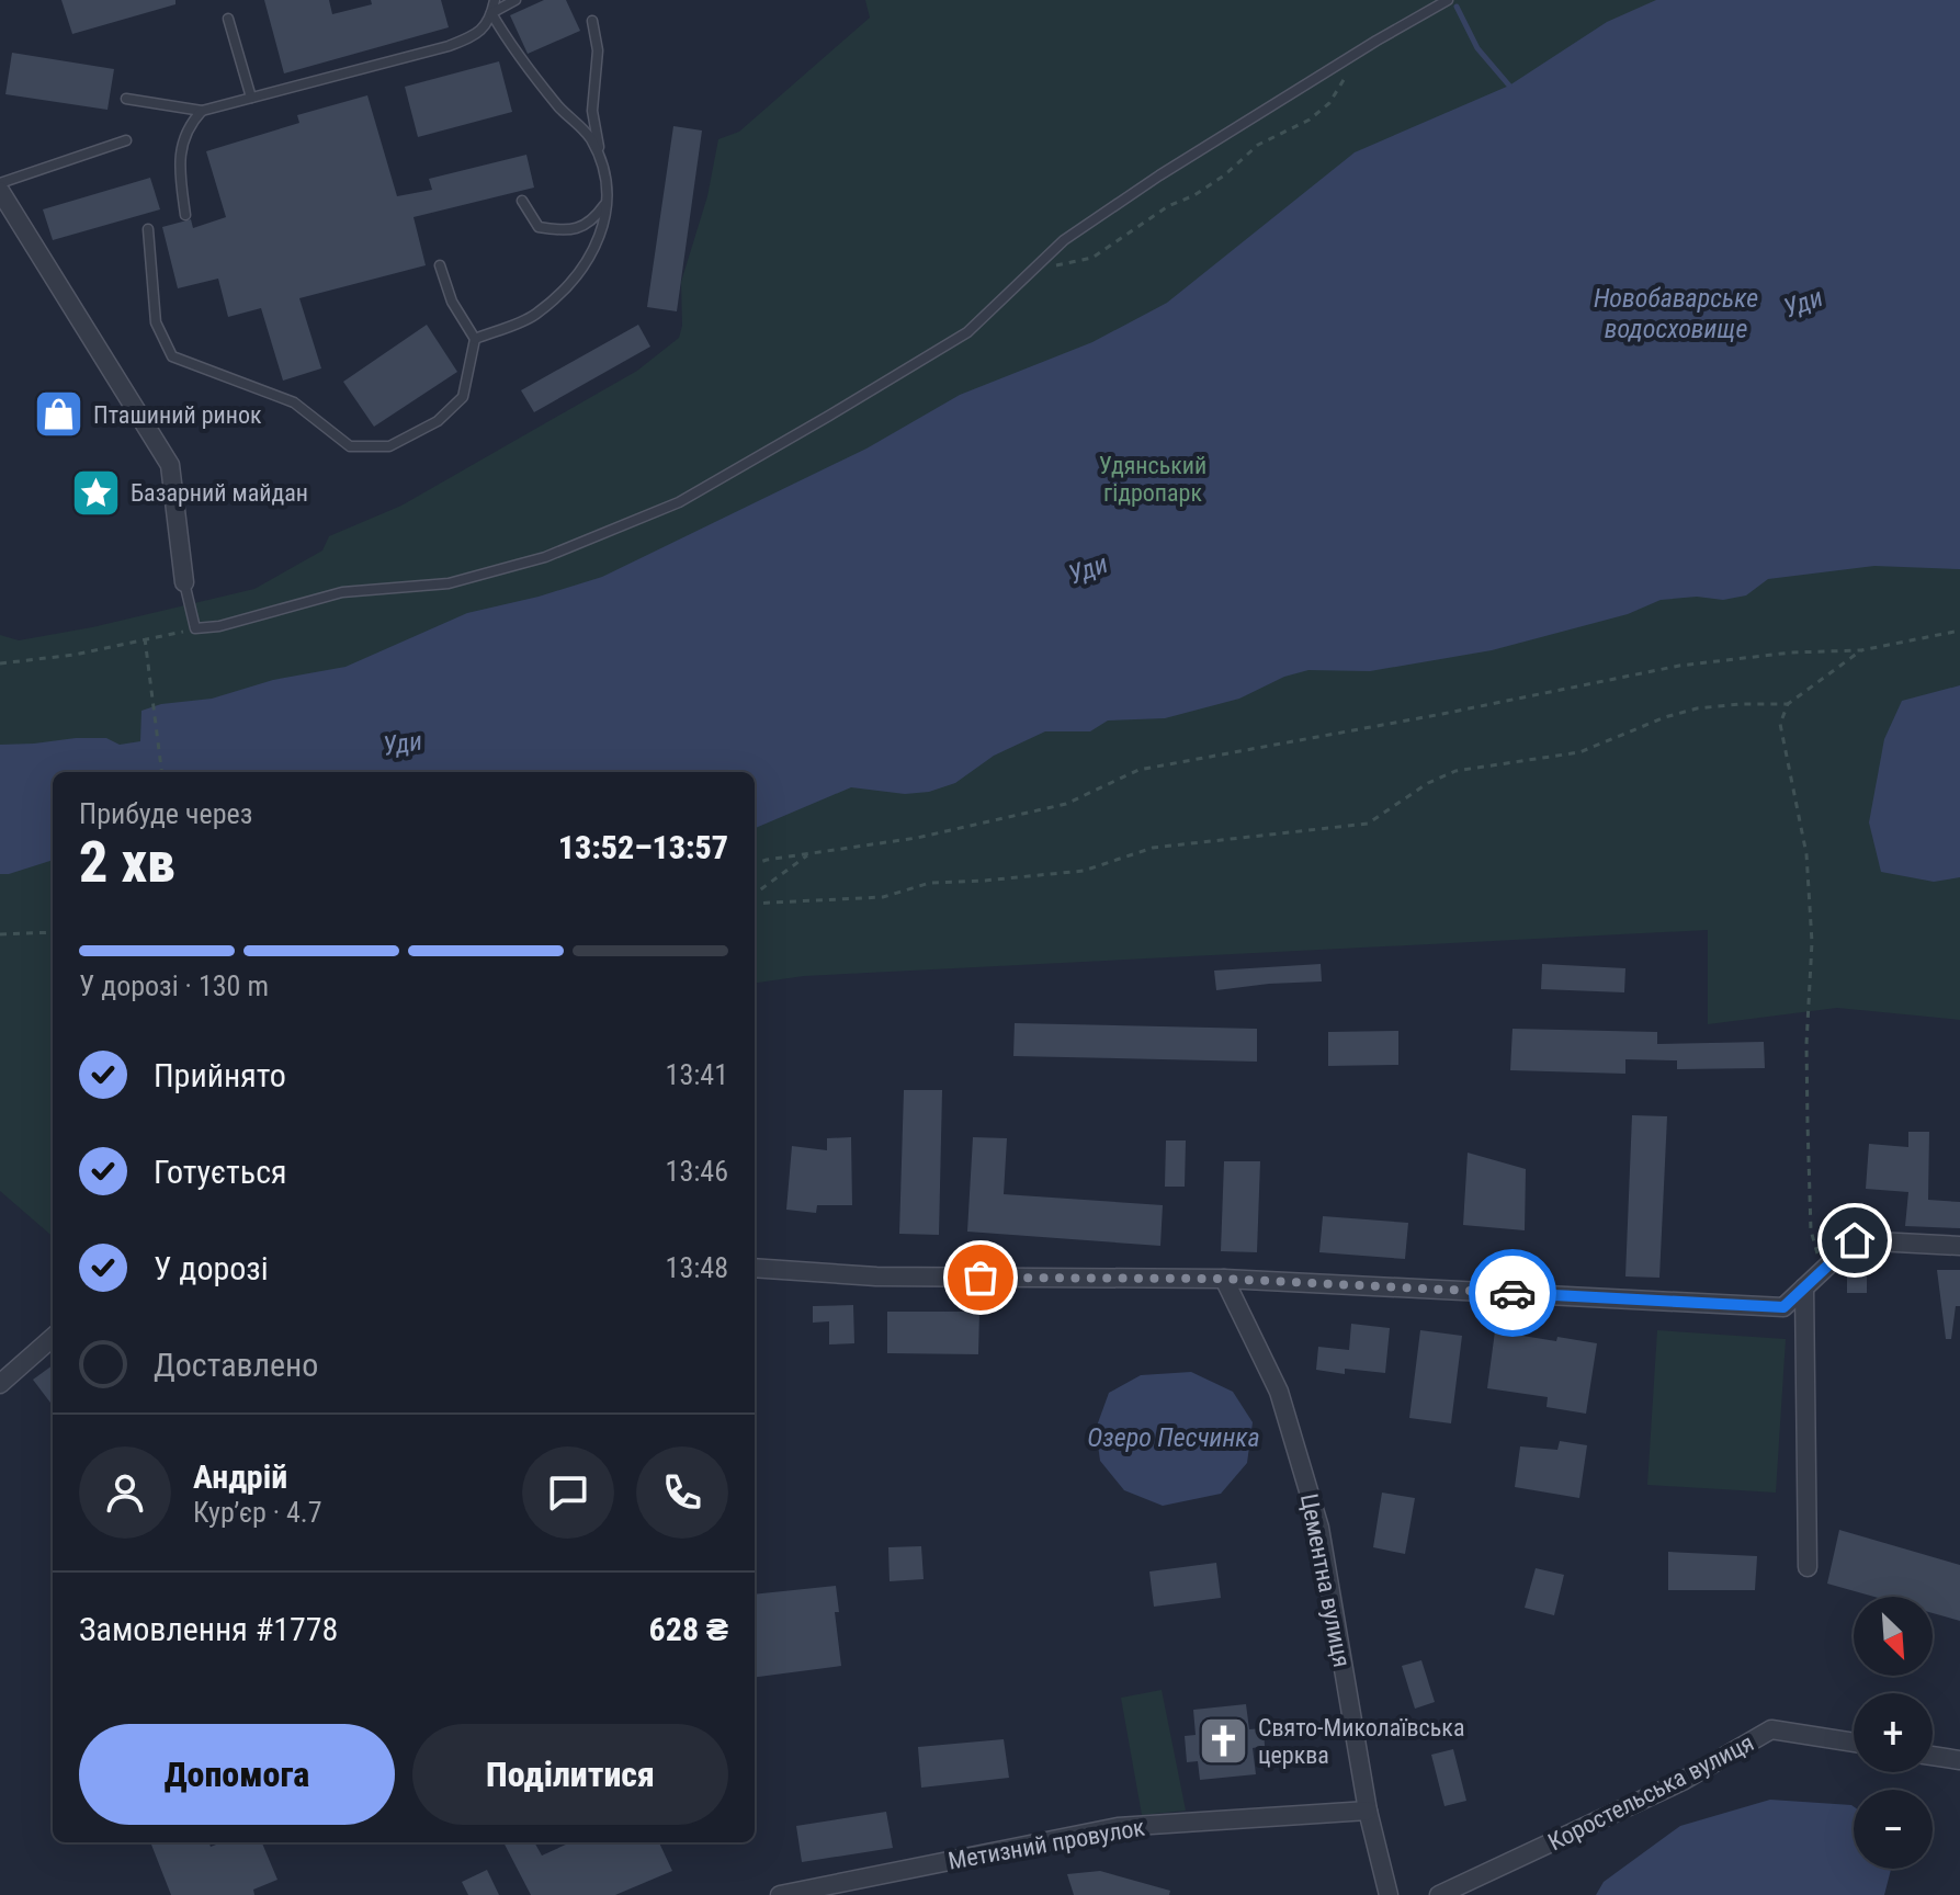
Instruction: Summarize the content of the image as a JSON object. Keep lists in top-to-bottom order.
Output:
{
  "streets": {
    "street": ["Цементна вулиця", "Коростельська вулиця", "Метизний провулок"]
  },
  "crossings": [
    ["Цементна вулиця", "Метизний провулок"]
  ],
  "water": ["Новобаварське водосховище", "Уди", "Озеро Песчинка"],
  "parks": ["Удянський гідропарк"],
  "places": {
    "shop": ["Пташиний ринок"],
    "place": ["Базарний майдан"],
    "church": ["Свято-Миколаївська церква"]
  },
  "north": "bottom right",
  "page": {
    "heading": ["2 хв", "Прибуде через", "13:52–13:57"],
    "panel": [
      "Андрій",
      "Кур’єр · 4.7",
      "Замовлення #1778",
      "628 ₴"
    ],
    "bar": "У дорозі · 130 m",
    "list": [
      ["Прийнято", "13:41"],
      ["Готується", "13:46"],
      ["У дорозі", "13:48"],
      "Доставлено"
    ],
    "map_buttons": ["+", "−"],
    "buttons": ["Допомога", "Поділитися"]
  }
}
